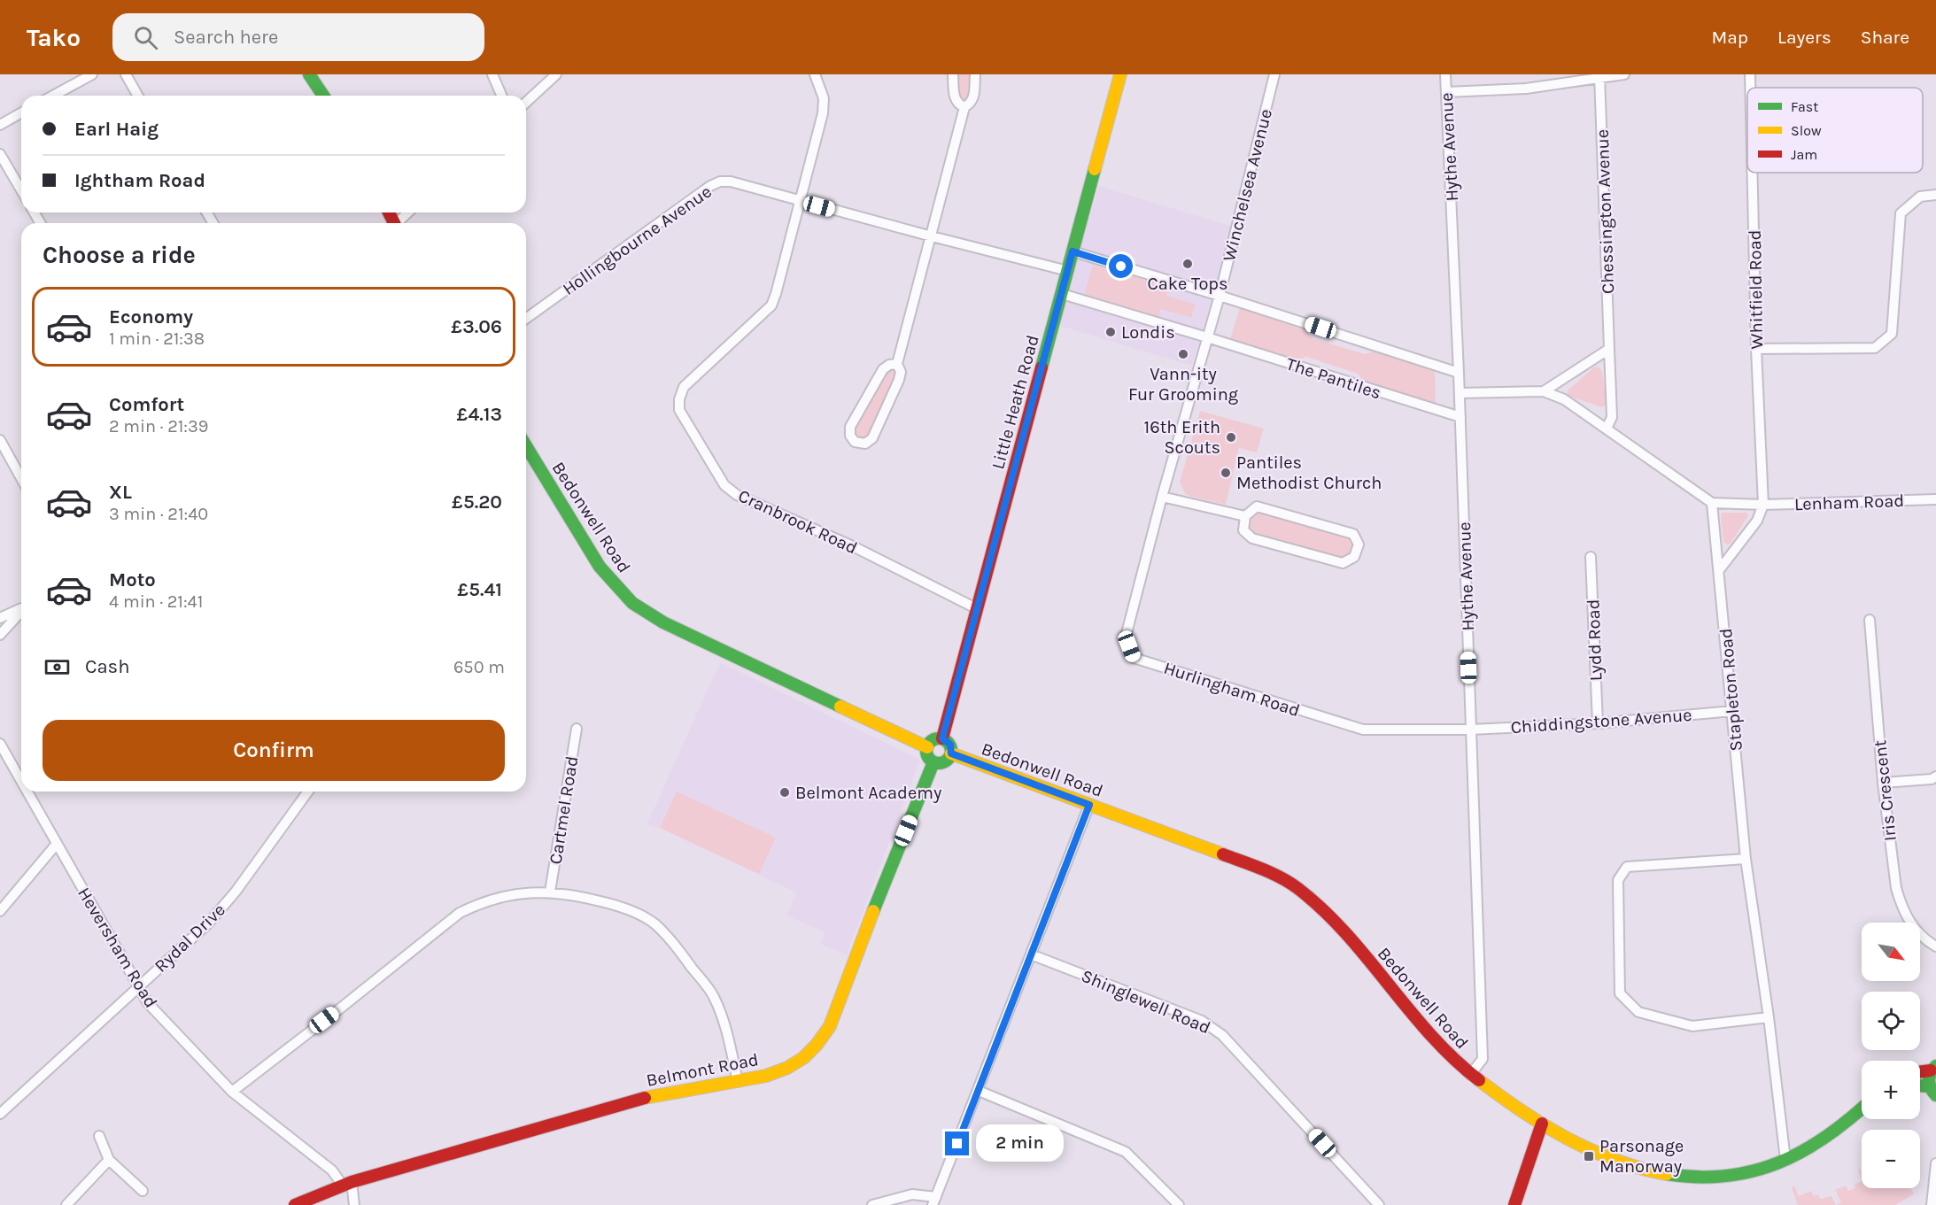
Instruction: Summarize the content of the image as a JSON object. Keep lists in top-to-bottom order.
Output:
{
  "streets": {
    "street": [
      "Hythe Avenue",
      "Winchelsea Avenue",
      "Chessington Avenue",
      "Hollingbourne Avenue",
      "Whitfield Road",
      "The Pantiles",
      "Little Heath Road",
      "Lenham Road",
      "Bedonwell Road",
      "Cranbrook Road",
      "Lydd Road",
      "Hurlingham Road",
      "Stapleton Road",
      "Chiddingstone Avenue",
      "Iris Crescent",
      "Cartmel Road",
      "Rydal Drive",
      "Heversham Road",
      "Shinglewell Road",
      "Belmont Road"
    ]
  },
  "crossings": [
    ["Hythe Avenue", "The Pantiles"],
    ["Hythe Avenue", "Bedonwell Road"],
    ["Hythe Avenue", "Hurlingham Road"],
    ["Hythe Avenue", "Chiddingstone Avenue"],
    ["Hollingbourne Avenue", "Little Heath Road"],
    ["Hollingbourne Avenue", "Cranbrook Road"],
    ["Whitfield Road", "Lenham Road"],
    ["The Pantiles", "Little Heath Road"],
    ["The Pantiles", "Hurlingham Road"],
    ["Little Heath Road", "Bedonwell Road"],
    ["Little Heath Road", "Cranbrook Road"],
    ["Little Heath Road", "Belmont Road"],
    ["Lenham Road", "Stapleton Road"],
    ["Bedonwell Road", "Stapleton Road"],
    ["Bedonwell Road", "Belmont Road"],
    ["Lydd Road", "Chiddingstone Avenue"],
    ["Hurlingham Road", "Chiddingstone Avenue"],
    ["Stapleton Road", "Chiddingstone Avenue"],
    ["Rydal Drive", "Heversham Road"],
    ["Heversham Road", "Belmont Road"]
  ],
  "places": {
    "other": [
      "Cake Tops",
      "Londis",
      "Vann-ity Fur Grooming",
      "16th Erith Scouts",
      "Pantiles Methodist Church",
      "Belmont Academy"
    ],
    "transit": ["Parsonage Manorway"]
  },
  "legend": ["Fast", "Slow", "Jam"],
  "north": "bottom right",
  "page": {
    "header": "Tako",
    "search": "Search here",
    "nav": ["Map", "Layers", "Share"],
    "banner": ["Earl Haig", "Ightham Road"],
    "heading": "Choose a ride",
    "list": [
      {
        "name": "Economy",
        "note": "1 min · 21:38",
        "value": "£3.06"
      },
      {
        "name": "Comfort",
        "note": "2 min · 21:39",
        "value": "£4.13"
      },
      {
        "name": "XL",
        "note": "3 min · 21:40",
        "value": "£5.20"
      },
      {
        "name": "Moto",
        "note": "4 min · 21:41",
        "value": "£5.41"
      }
    ],
    "pay": ["Cash", "650 m"],
    "buttons": "Confirm",
    "map_buttons": ["+", "−"],
    "bubble": "2 min"
  }
}
